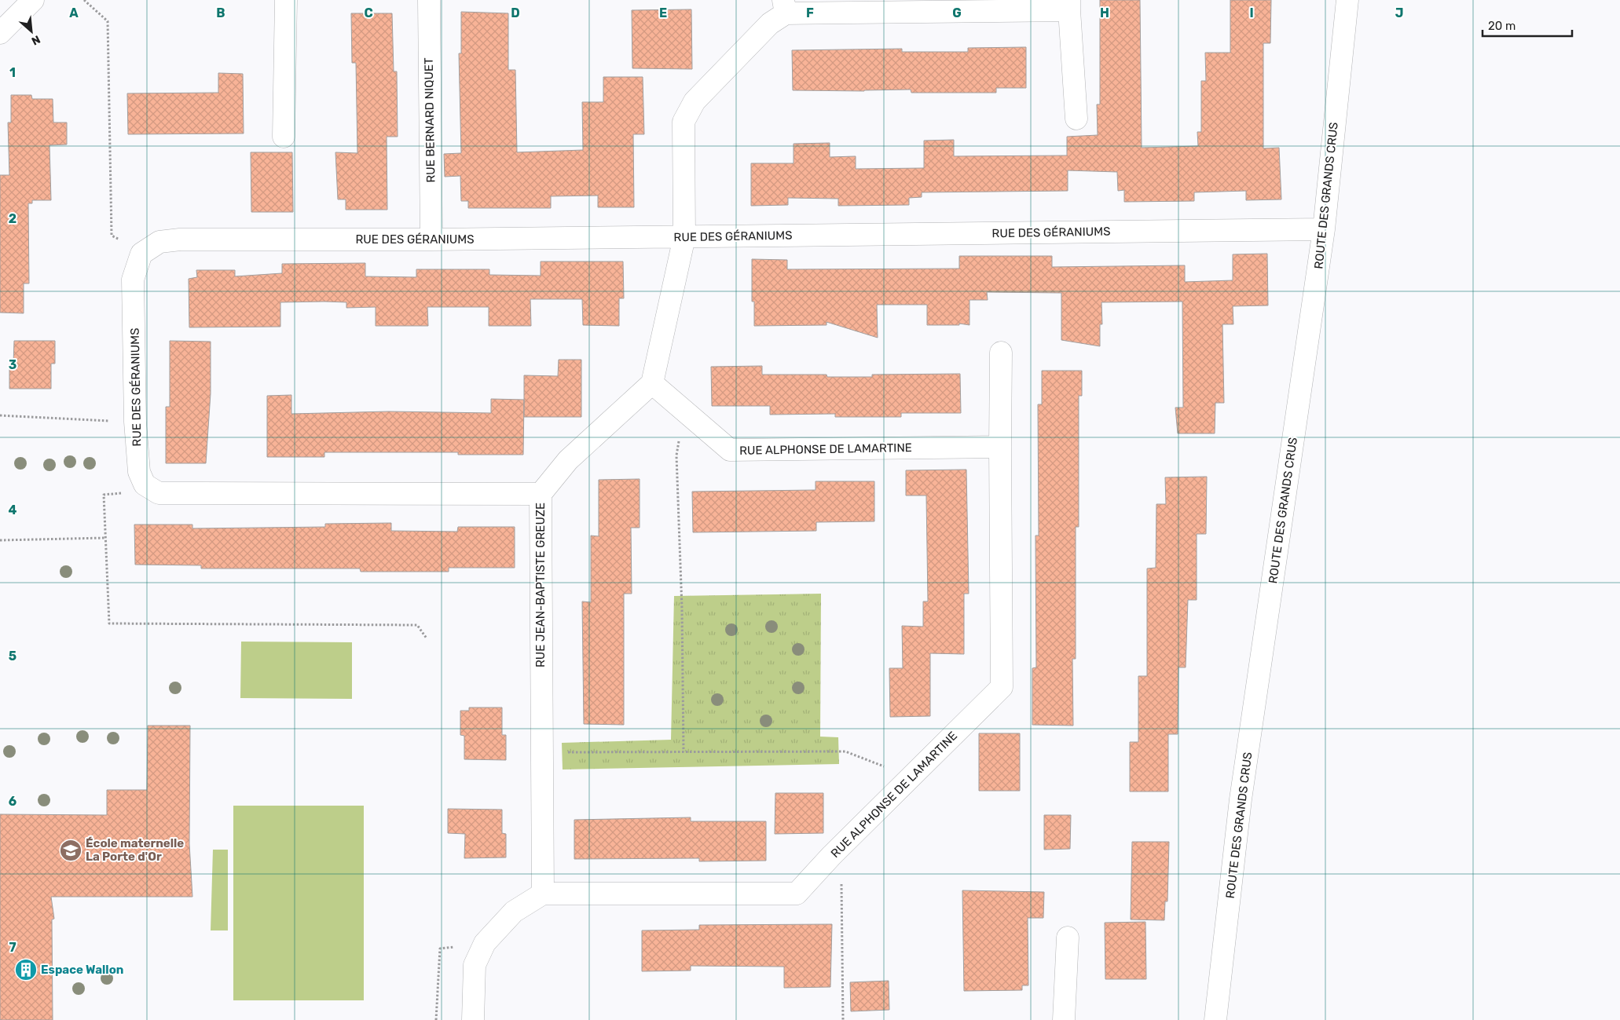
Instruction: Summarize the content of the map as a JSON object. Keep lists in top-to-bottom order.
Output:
{
  "streets": {
    "street": [
      "RUE BERNARD NIQUET",
      "ROUTE DES GRANDS CRUS",
      "RUE DES GÉRANIUMS",
      "RUE ALPHONSE DE LAMARTINE",
      "RUE JEAN-BAPTISTE GREUZE"
    ]
  },
  "crossings": [
    ["RUE BERNARD NIQUET", "RUE DES GÉRANIUMS"],
    ["ROUTE DES GRANDS CRUS", "RUE DES GÉRANIUMS"],
    ["RUE ALPHONSE DE LAMARTINE", "RUE JEAN-BAPTISTE GREUZE"]
  ],
  "places": {
    "school or university": ["École maternelle La Porte d'Or"],
    "building": ["Espace Wallon"]
  },
  "scale_bar": "20 m",
  "north": "bottom right",
  "grid": {
    "columns": [
      "A",
      "B",
      "C",
      "D",
      "E",
      "F",
      "G",
      "H",
      "I",
      "J"
    ],
    "rows": [
      "1",
      "2",
      "3",
      "4",
      "5",
      "6",
      "7"
    ]
  }
}
